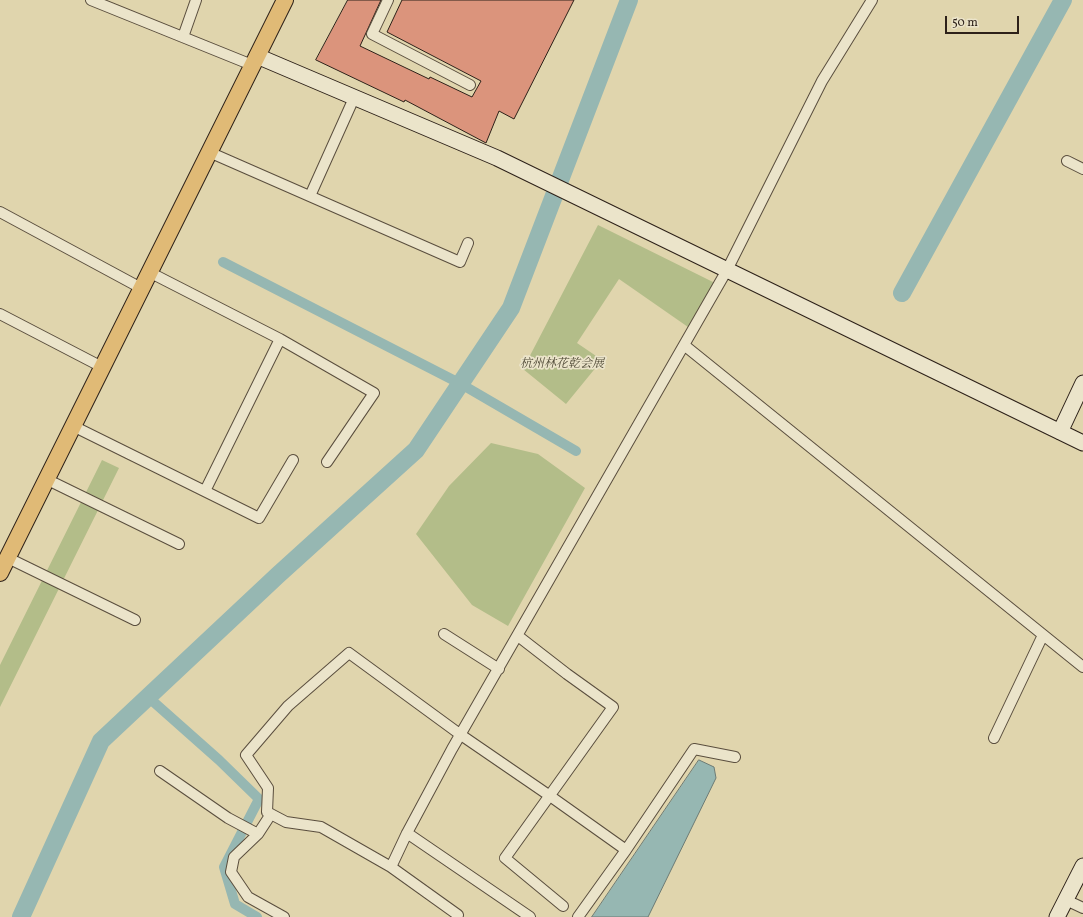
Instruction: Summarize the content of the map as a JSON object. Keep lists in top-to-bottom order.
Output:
{
  "parks": ["杭州林花乾会展"],
  "scale_bar": "50 m"
}
